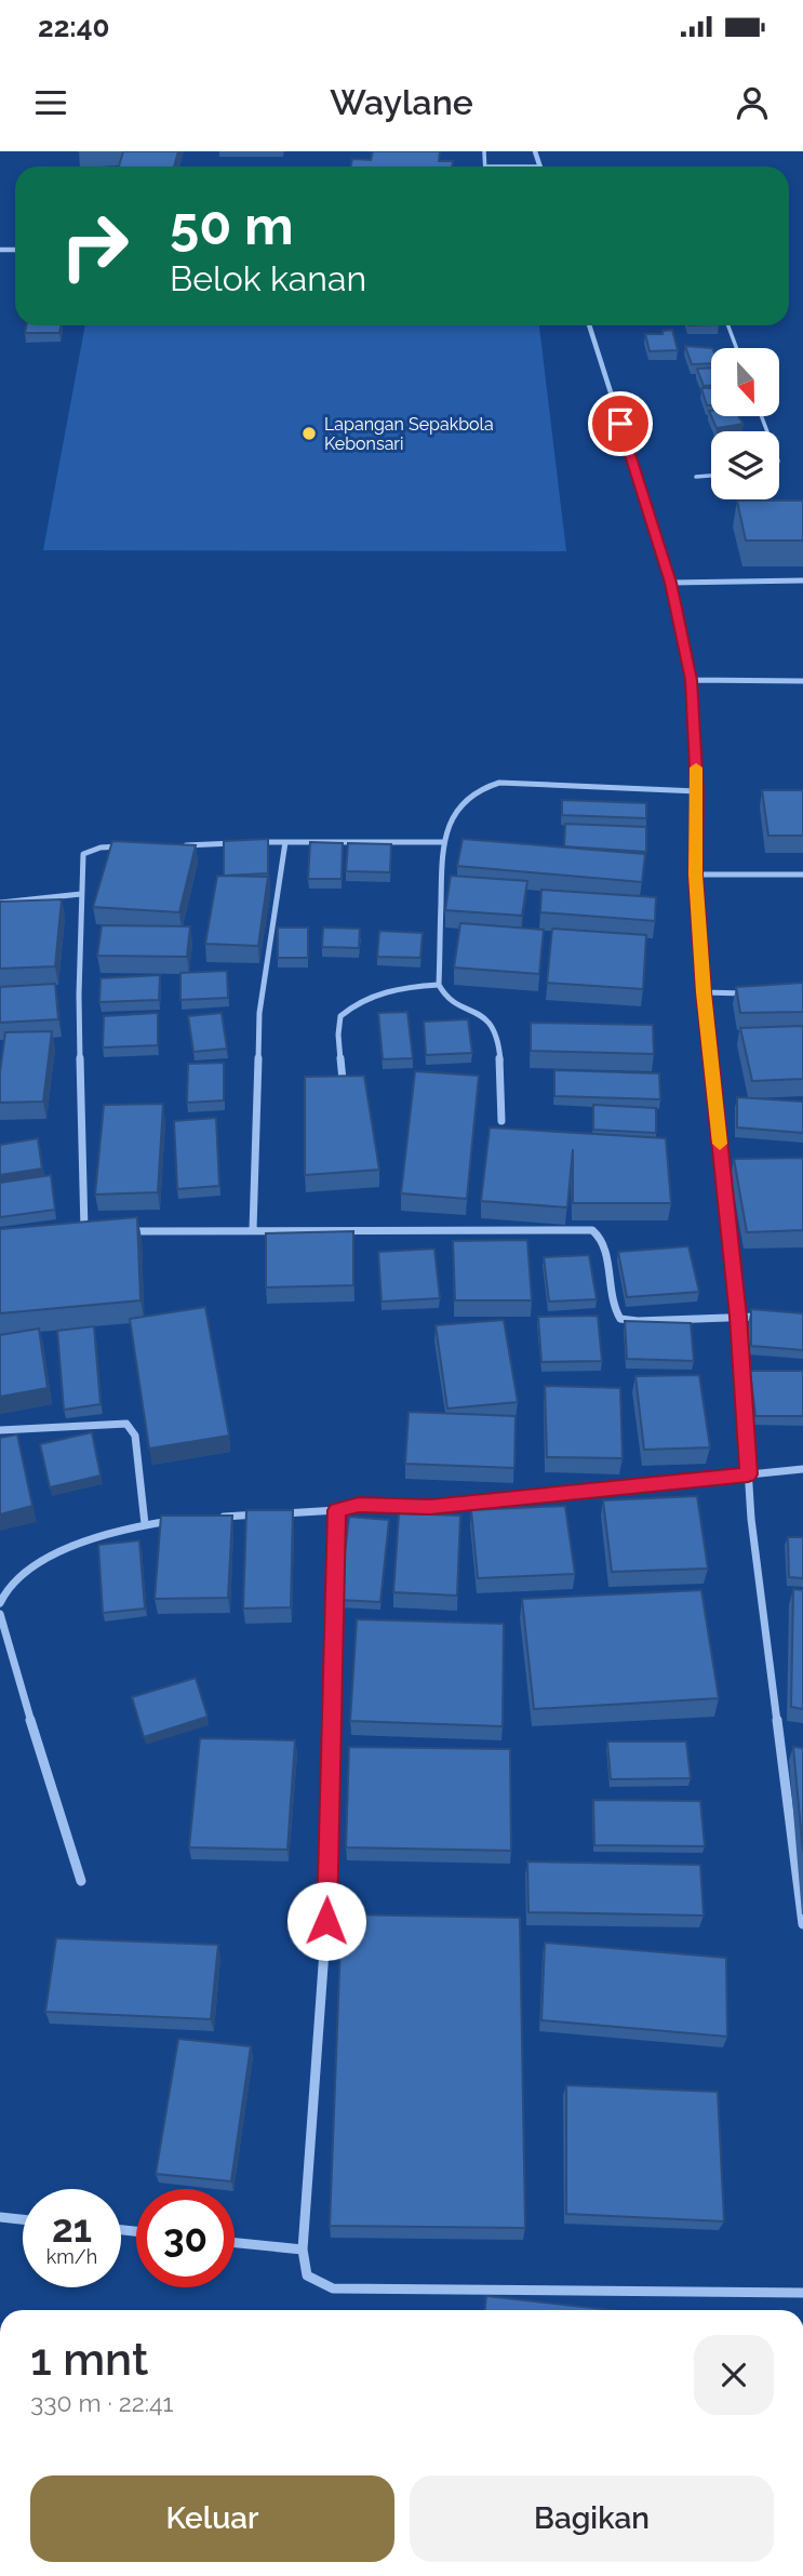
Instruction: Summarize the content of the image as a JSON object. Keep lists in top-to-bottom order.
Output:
{
  "places": ["Lapangan Sepakbola Kebonsari"],
  "north": "bottom",
  "page": {
    "status": "22:40",
    "header": "Waylane",
    "turn": ["50 m", "Belok kanan"],
    "speed": "21 km/h",
    "limit": "30",
    "heading": ["1 mnt", "330 m · 22:41"],
    "buttons": ["Keluar", "Bagikan"]
  }
}
